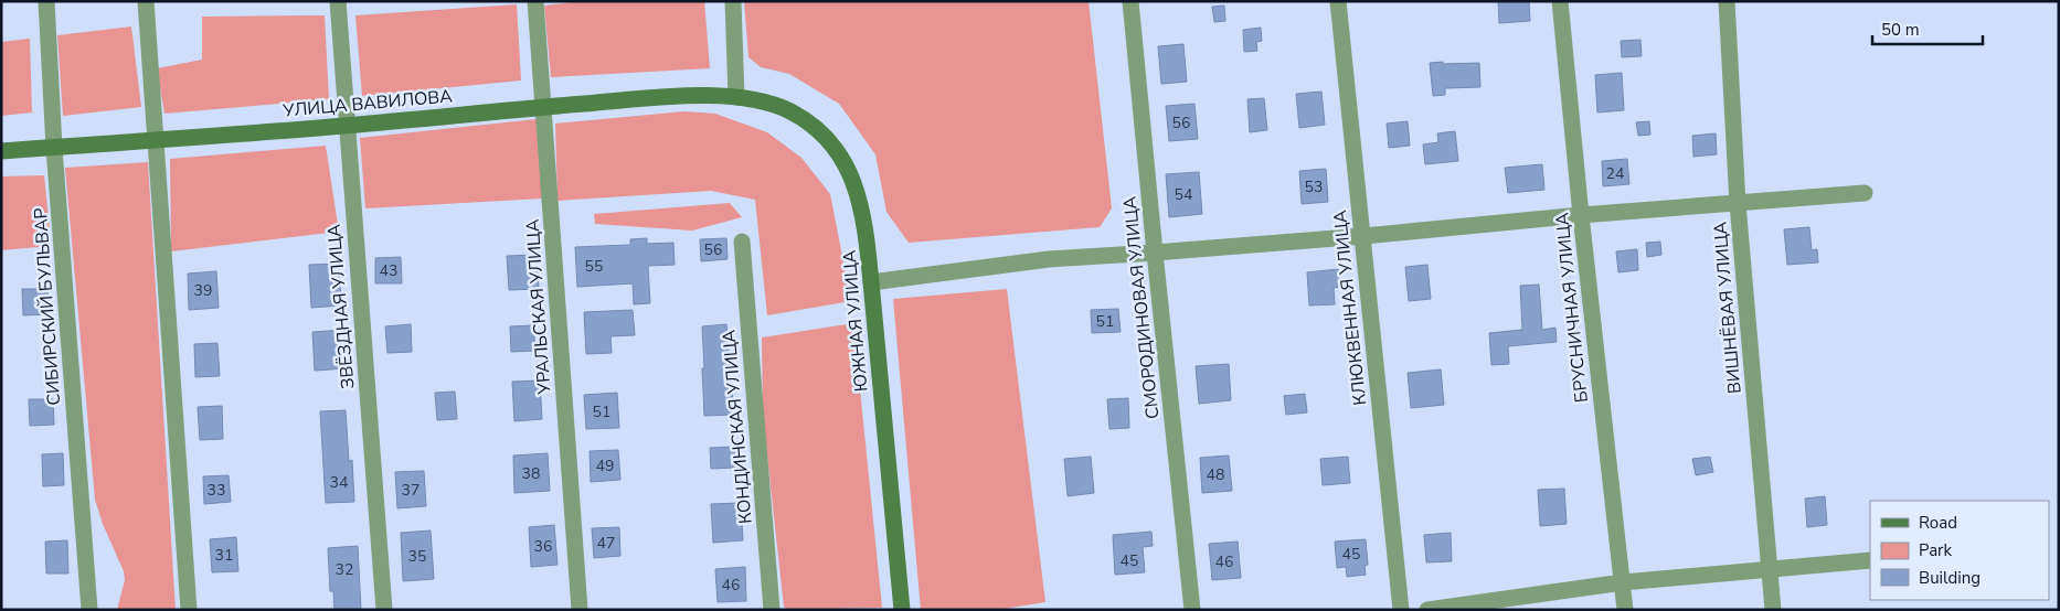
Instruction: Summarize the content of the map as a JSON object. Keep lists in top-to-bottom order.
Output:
{
  "streets": {
    "street": [
      "УЛИЦА ВАВИЛОВА",
      "СИБИРСКИЙ БУЛЬВАР",
      "ЗВЁЗДНАЯ УЛИЦА",
      "УРАЛЬСКАЯ УЛИЦА",
      "СМОРОДИНОВАЯ УЛИЦА",
      "КЛЮКВЕННАЯ УЛИЦА",
      "БРУСНИЧНАЯ УЛИЦА",
      "ВИШНЁВАЯ УЛИЦА",
      "ЮЖНАЯ УЛИЦА",
      "КОНДИНСКАЯ УЛИЦА"
    ]
  },
  "crossings": [
    ["УЛИЦА ВАВИЛОВА", "СИБИРСКИЙ БУЛЬВАР"],
    ["УЛИЦА ВАВИЛОВА", "ЗВЁЗДНАЯ УЛИЦА"],
    ["УЛИЦА ВАВИЛОВА", "УРАЛЬСКАЯ УЛИЦА"],
    ["УЛИЦА ВАВИЛОВА", "ЮЖНАЯ УЛИЦА"]
  ],
  "house_numbers": [
    "56",
    "24",
    "53",
    "54",
    "56",
    "55",
    "43",
    "39",
    "51",
    "51",
    "49",
    "38",
    "48",
    "34",
    "33",
    "37",
    "47",
    "36",
    "45",
    "31",
    "35",
    "45",
    "46",
    "32",
    "46"
  ],
  "legend": ["Road", "Park", "Building"],
  "scale_bar": "50 m"
}
